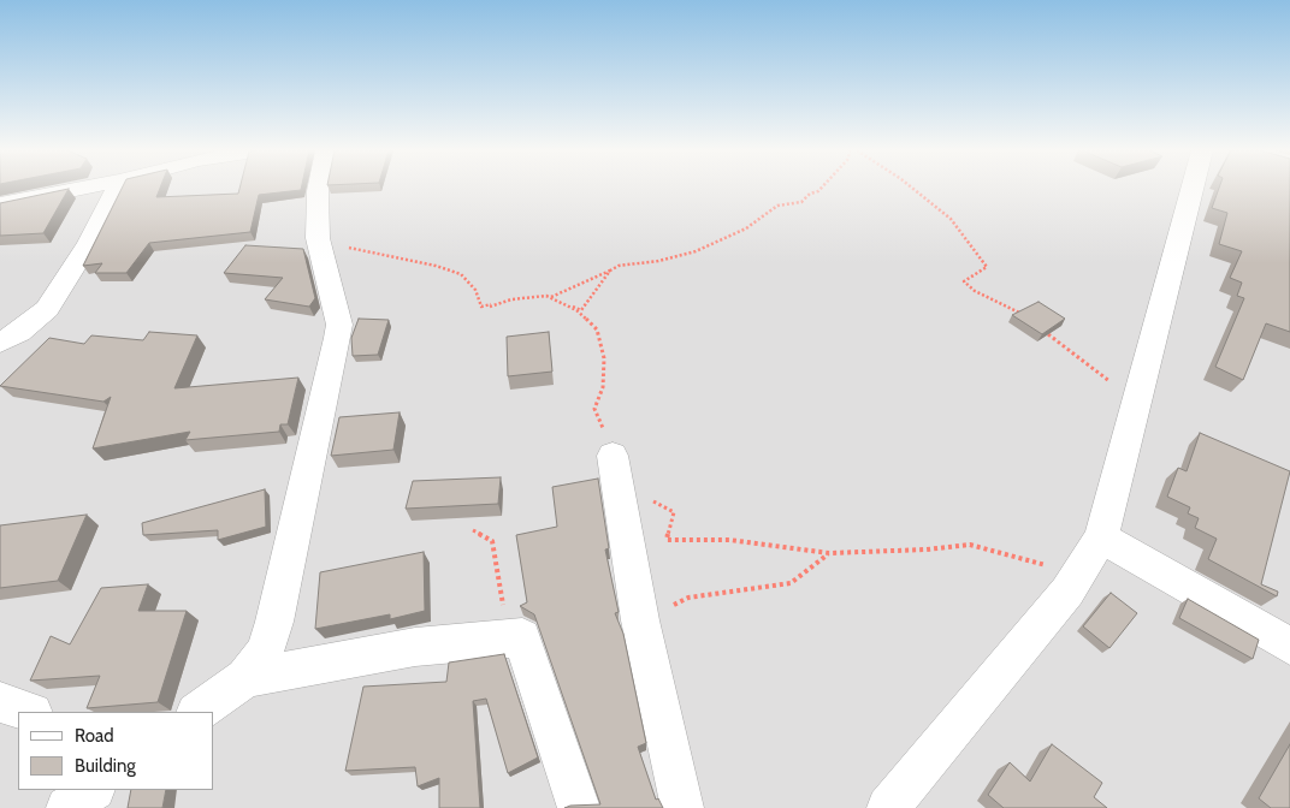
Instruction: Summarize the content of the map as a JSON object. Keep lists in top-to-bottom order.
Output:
{
  "legend": ["Road", "Building"]
}
